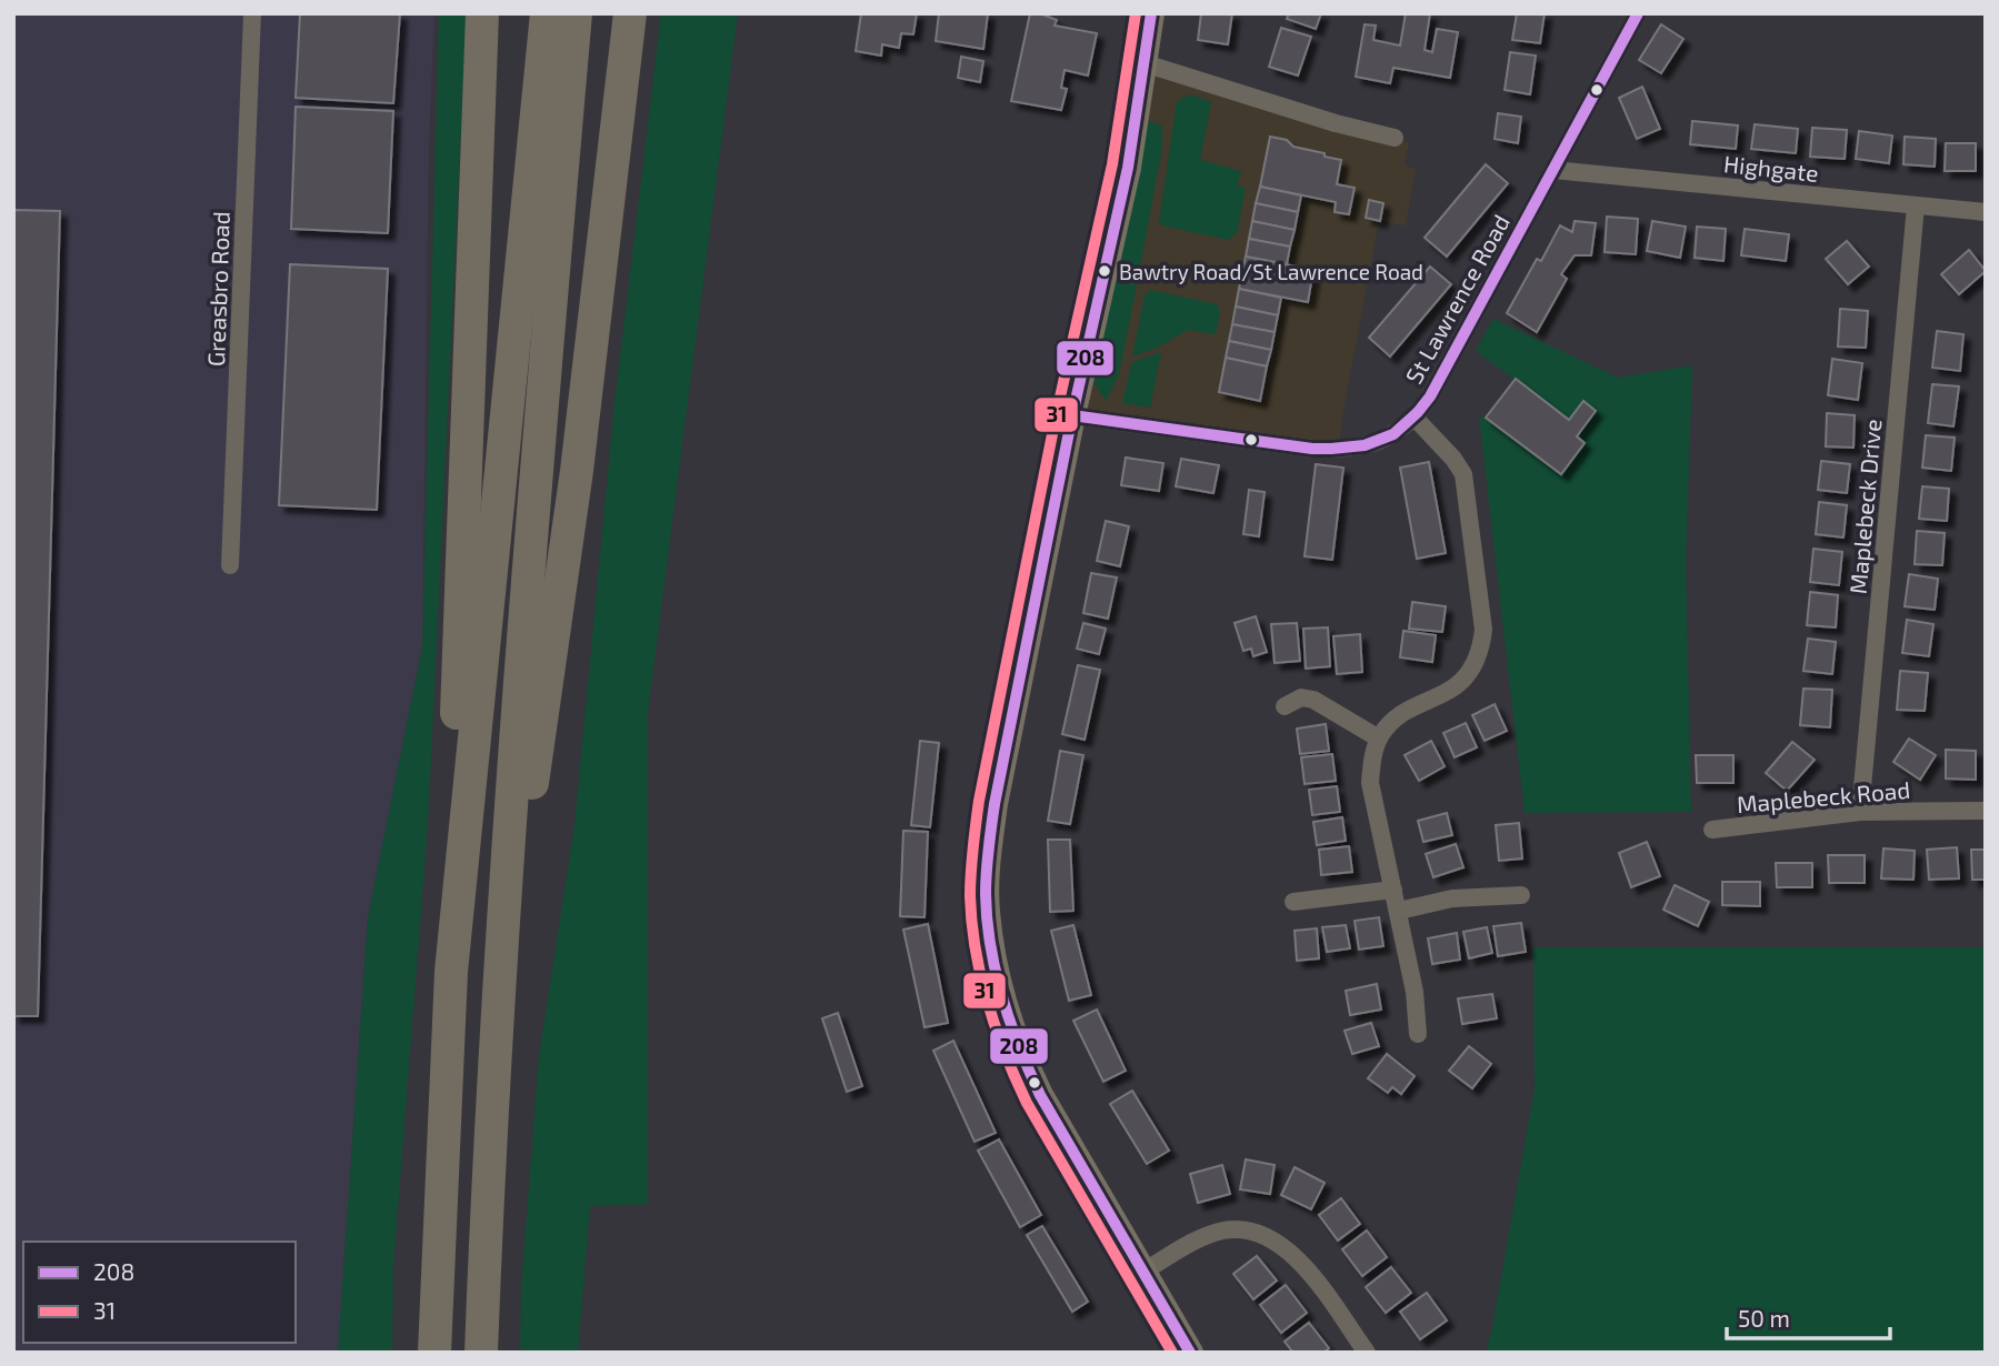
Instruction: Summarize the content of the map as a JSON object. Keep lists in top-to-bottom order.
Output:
{
  "streets": {
    "street": [
      "Highgate",
      "Greasbro Road",
      "St Lawrence Road",
      "Maplebeck Drive",
      "Maplebeck Road"
    ]
  },
  "crossings": [
    ["Highgate", "St Lawrence Road"],
    ["Highgate", "Maplebeck Drive"],
    ["Maplebeck Drive", "Maplebeck Road"]
  ],
  "places": ["Bawtry Road/St Lawrence Road"],
  "lines": ["transit line 208", "transit line 31"],
  "legend": ["208", "31"],
  "scale_bar": "50 m"
}
